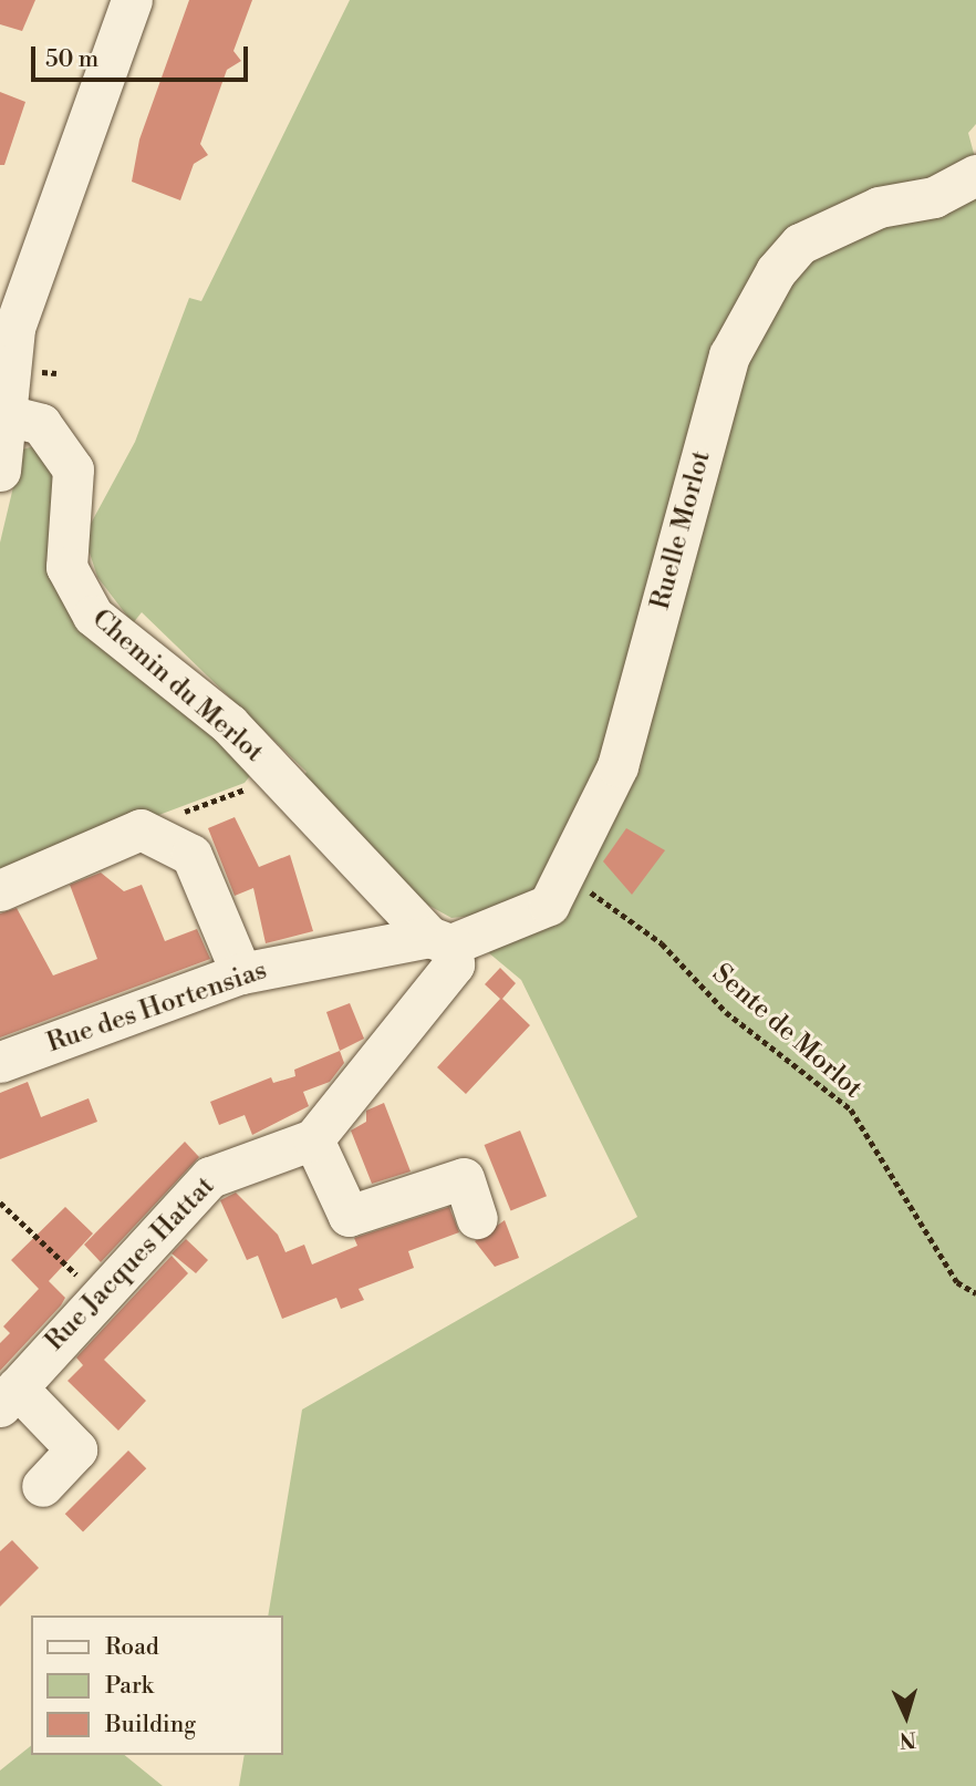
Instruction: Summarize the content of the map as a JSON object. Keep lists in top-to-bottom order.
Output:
{
  "streets": {
    "street": [
      "Ruelle Morlot",
      "Chemin du Merlot",
      "Rue des Hortensias",
      "Rue Jacques Hattat"
    ],
    "path": ["Sente de Morlot"]
  },
  "crossings": [
    ["Ruelle Morlot", "Chemin du Merlot"],
    ["Ruelle Morlot", "Rue des Hortensias"],
    ["Ruelle Morlot", "Sente de Morlot"],
    ["Chemin du Merlot", "Rue des Hortensias"]
  ],
  "legend": ["Road", "Park", "Building"],
  "scale_bar": "50 m",
  "north": "bottom"
}
